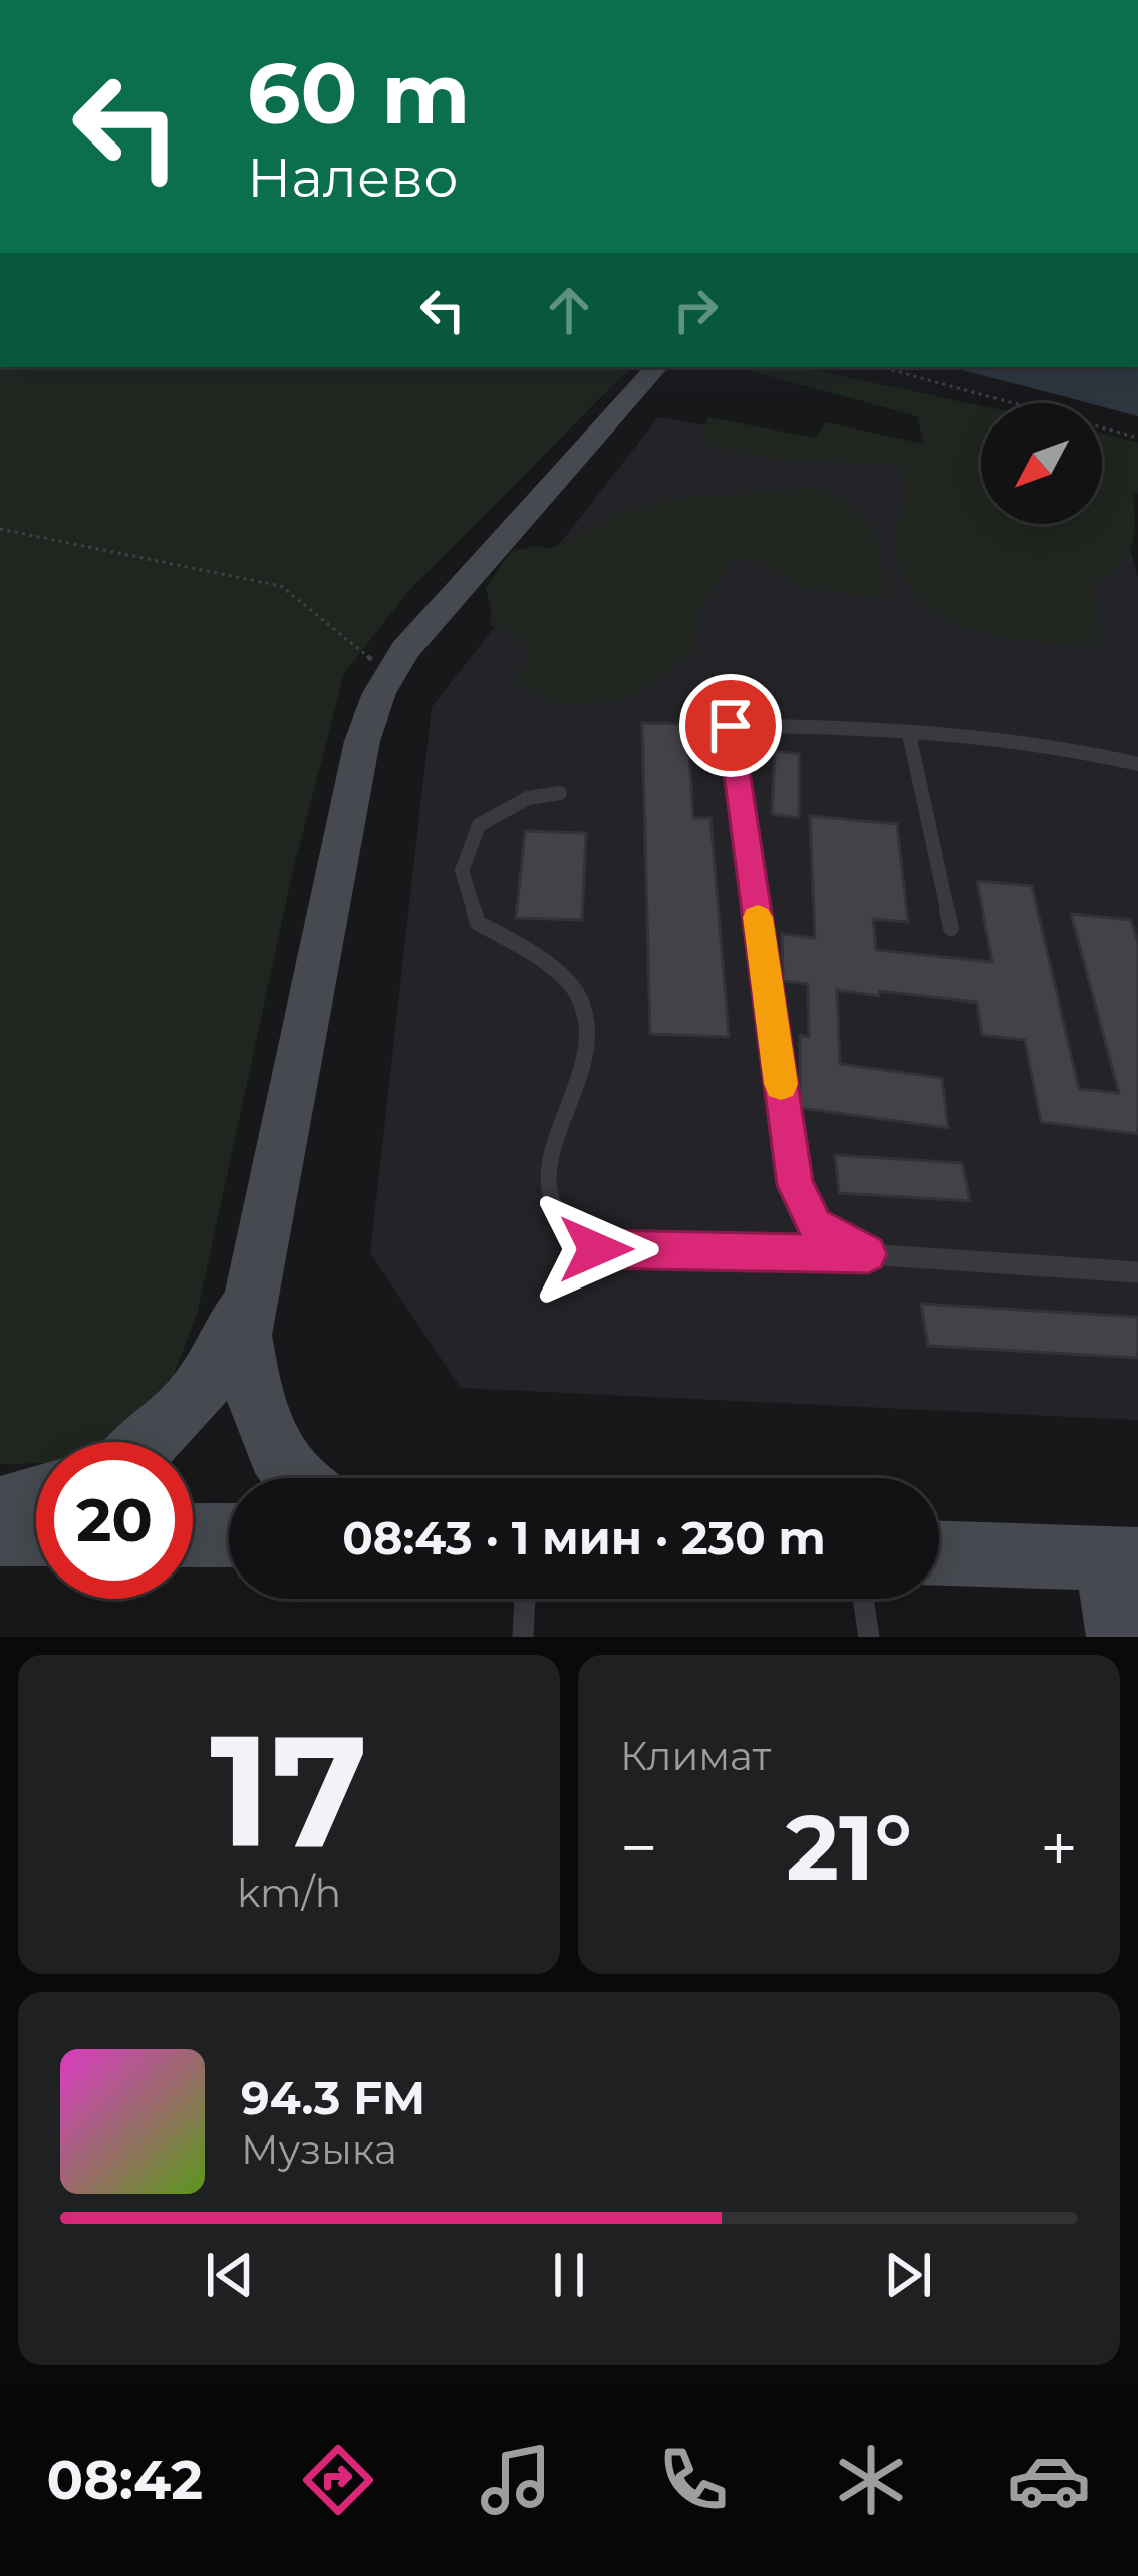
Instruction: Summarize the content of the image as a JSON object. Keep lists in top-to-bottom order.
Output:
{
  "north": "bottom left",
  "page": {
    "turn": ["60 m", "Налево"],
    "limit": "20",
    "trip": "08:43 · 1 мин · 230 m",
    "tile": [
      ["17", "km/h"],
      "Климат"
    ],
    "heat": ["−", "21°", "+"],
    "song": ["94.3 FM", "Музыка"],
    "tabs": "08:42"
  }
}
